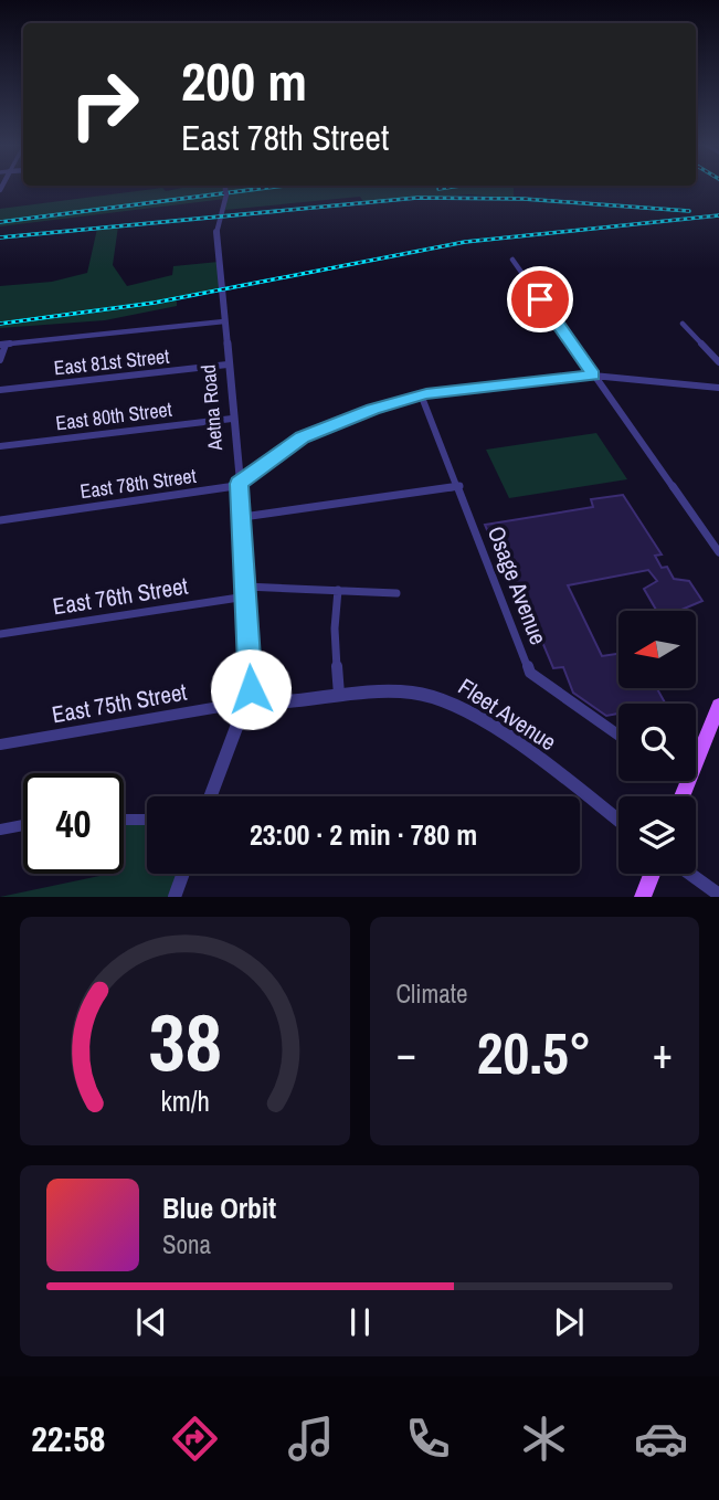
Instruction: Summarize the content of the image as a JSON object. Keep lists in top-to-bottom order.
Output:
{
  "streets": {
    "street": [
      "East 81st Street",
      "Aetna Road",
      "East 80th Street",
      "East 78th Street",
      "Osage Avenue",
      "East 76th Street",
      "East 75th Street",
      "Fleet Avenue"
    ]
  },
  "crossings": [
    ["East 81st Street", "Aetna Road"],
    ["Aetna Road", "East 80th Street"],
    ["Aetna Road", "East 78th Street"],
    ["Aetna Road", "East 76th Street"],
    ["Aetna Road", "East 75th Street"],
    ["Aetna Road", "Fleet Avenue"],
    ["East 78th Street", "Osage Avenue"],
    ["East 75th Street", "Fleet Avenue"]
  ],
  "north": "left",
  "page": {
    "turn": ["200 m", "East 78th Street"],
    "limit": "40",
    "trip": "23:00 · 2 min · 780 m",
    "tile": "Climate",
    "heat": ["−", "20.5°", "+"],
    "song": ["Blue Orbit", "Sona"],
    "tabs": "22:58",
    "gauge": ["38", "km/h"]
  }
}
